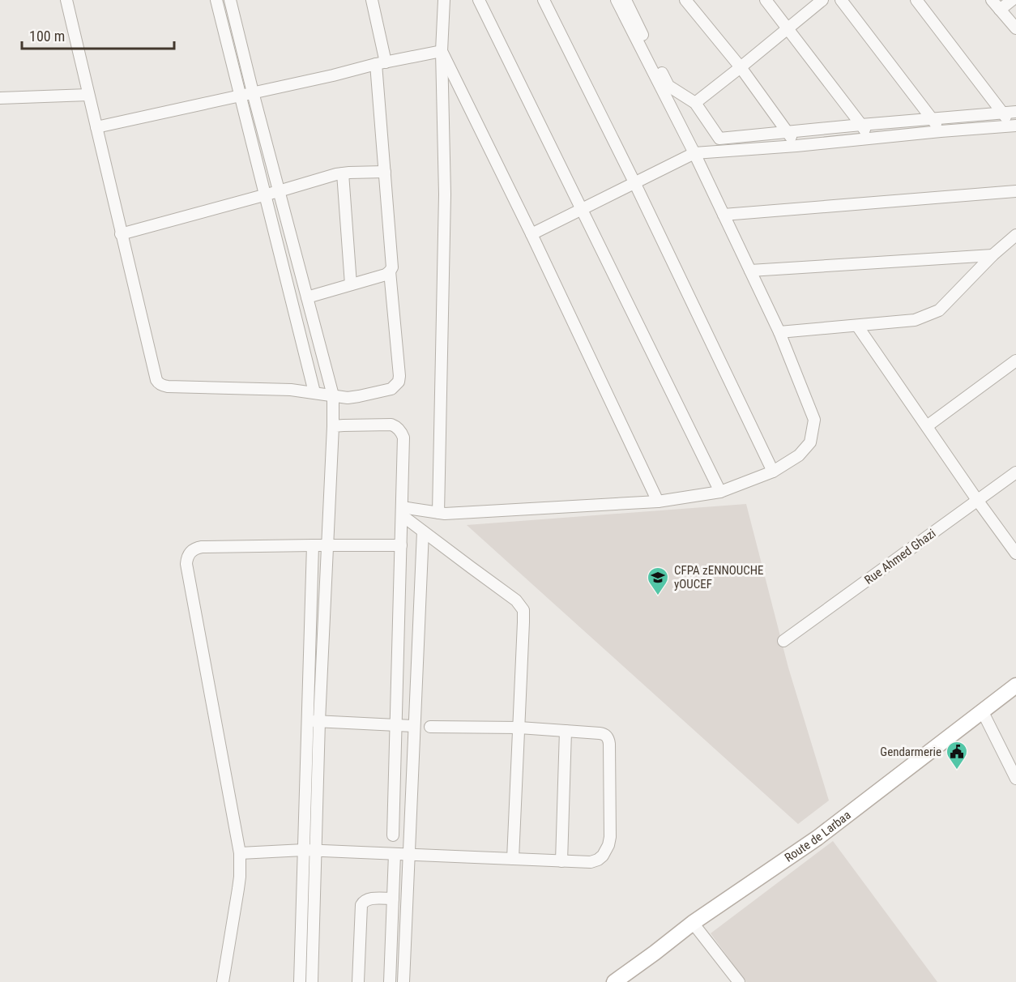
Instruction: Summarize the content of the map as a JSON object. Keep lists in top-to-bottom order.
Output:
{
  "streets": {
    "main road": ["Route de Larbaa"],
    "street": ["Rue Ahmed Ghazi"]
  },
  "places": {
    "school or university": ["CFPA zENNOUCHE yOUCEF"],
    "public building": ["Gendarmerie"]
  },
  "scale_bar": "100 m"
}
